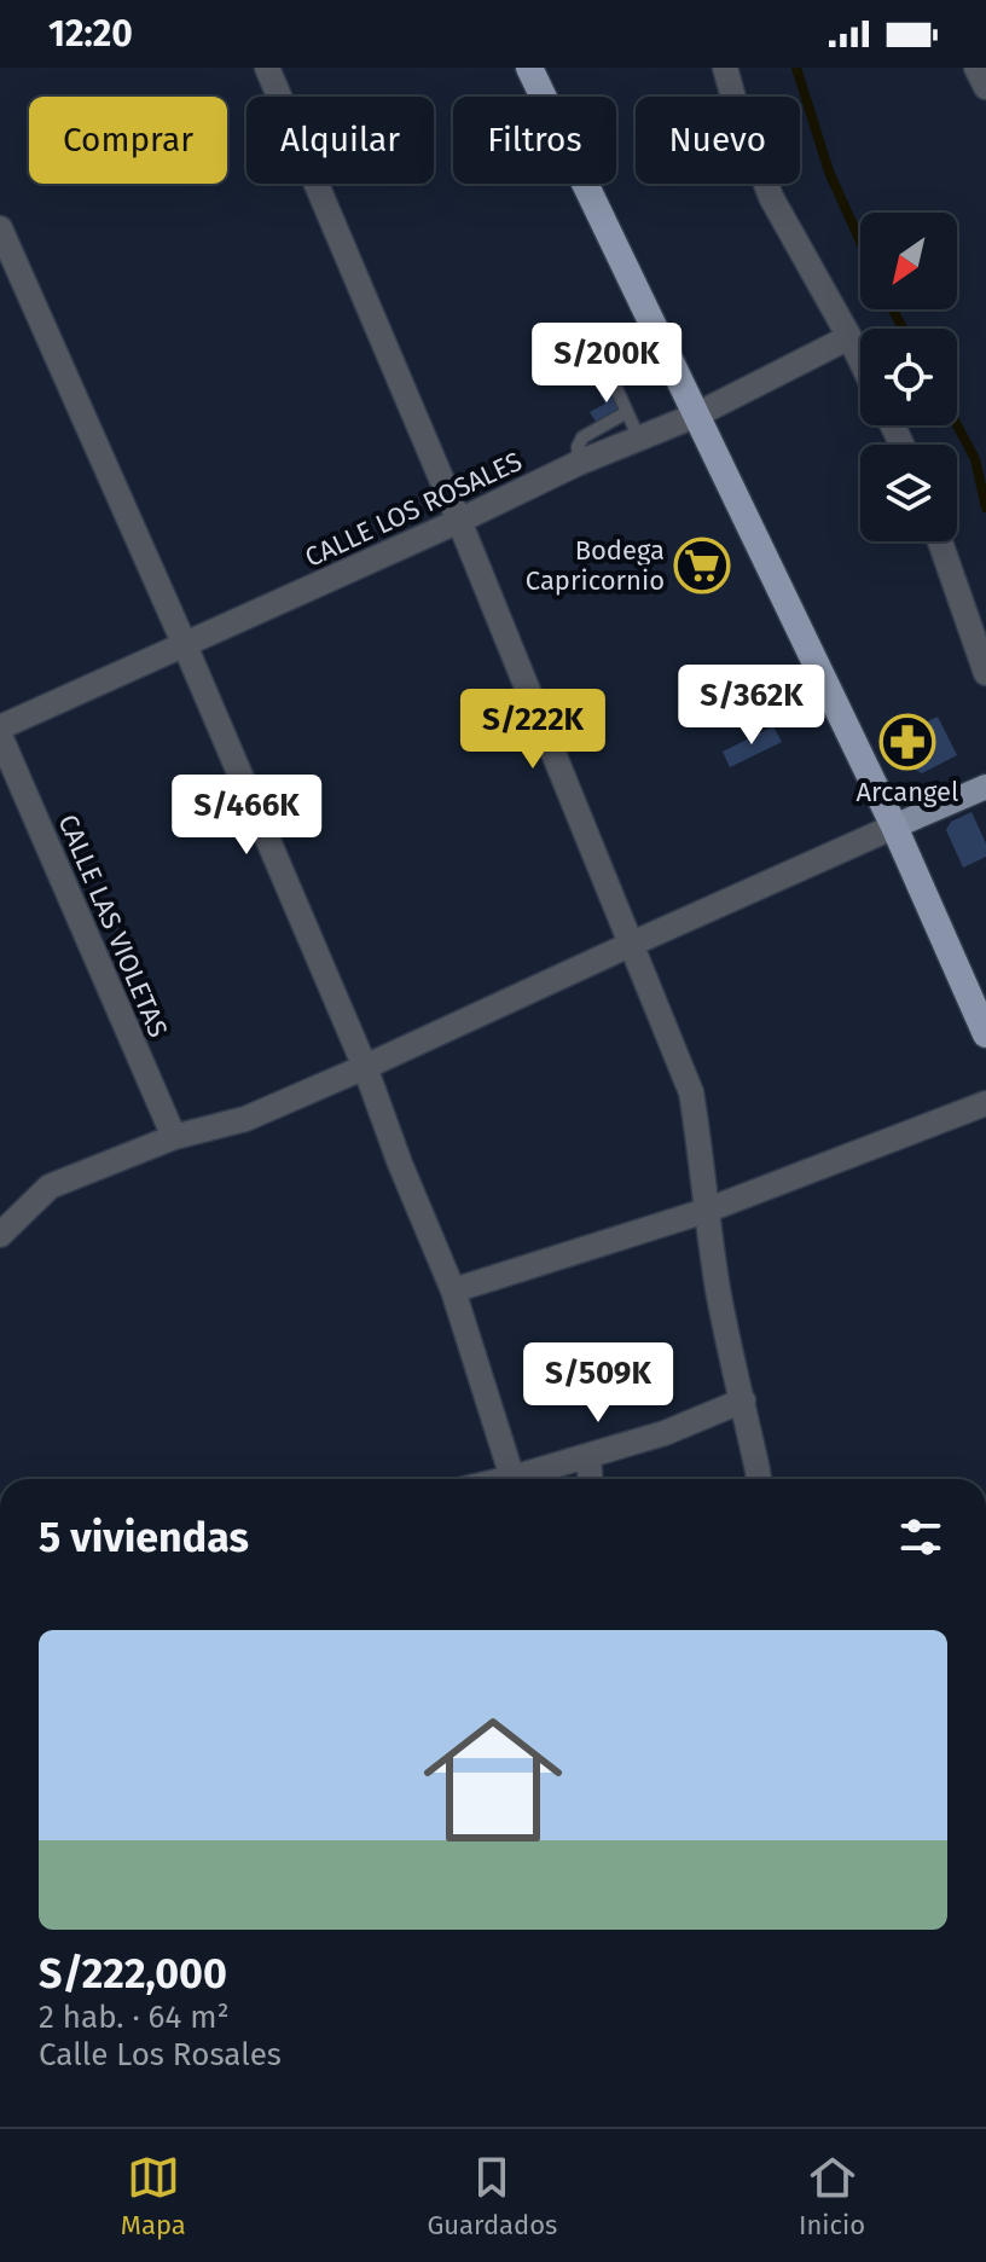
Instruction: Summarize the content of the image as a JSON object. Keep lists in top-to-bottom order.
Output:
{
  "streets": {
    "street": ["CALLE LOS ROSALES", "CALLE LAS VIOLETAS"]
  },
  "places": {
    "supermarket": ["Bodega Capricornio"],
    "pharmacy": ["Arcangel"]
  },
  "north": "bottom left",
  "page": {
    "status": "12:20",
    "chip": [
      "Comprar",
      "Alquilar",
      "Filtros",
      "Nuevo"
    ],
    "price": [
      "S/200K",
      "S/362K",
      "S/222K",
      "S/466K",
      "S/509K"
    ],
    "heading": "5 viviendas",
    "list": [
      {
        "name": "S/222,000",
        "note": "2 hab. · 64 m² · Calle Los Rosales"
      }
    ],
    "tabs": ["Mapa", "Guardados", "Inicio"]
  }
}
